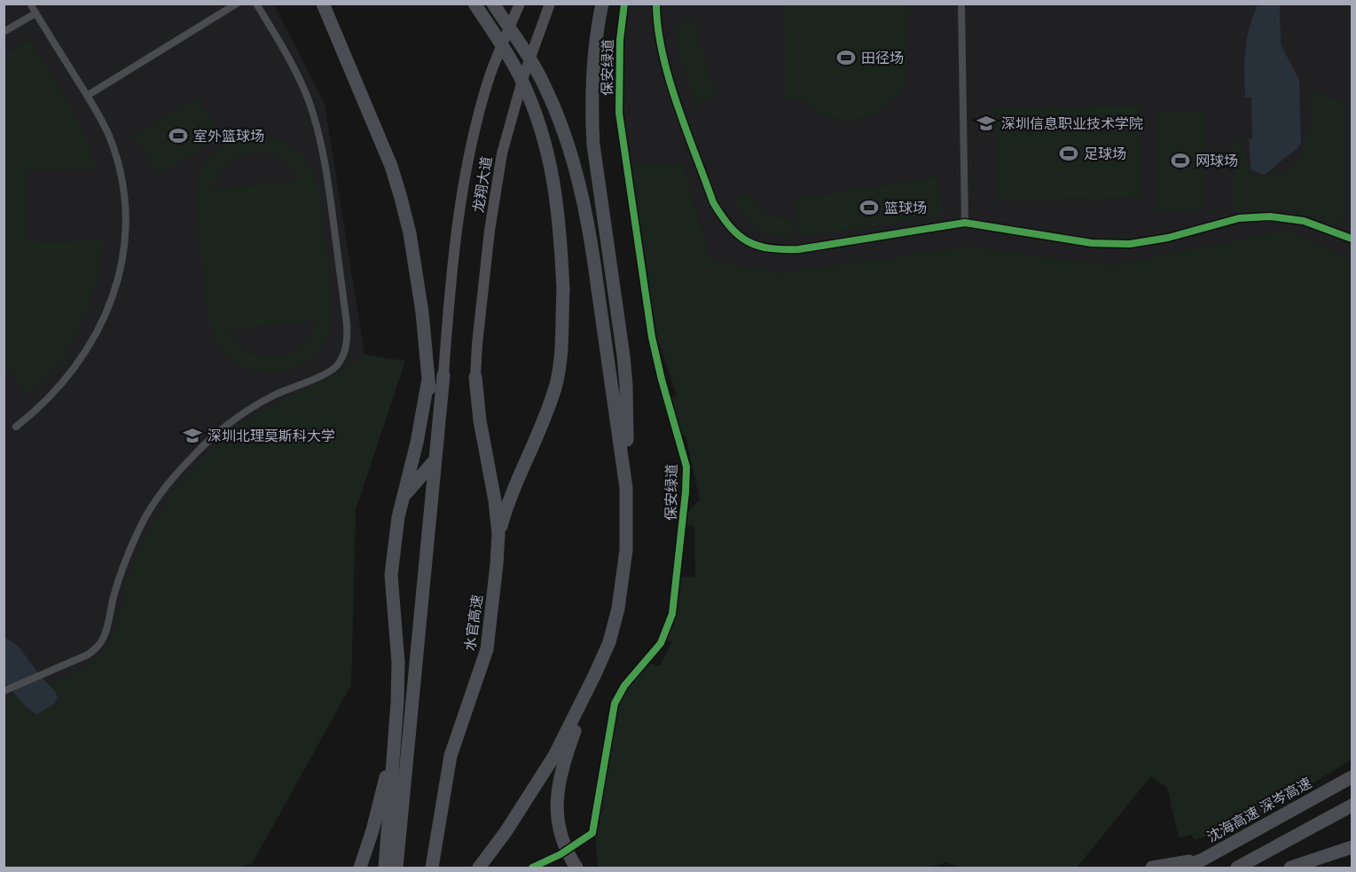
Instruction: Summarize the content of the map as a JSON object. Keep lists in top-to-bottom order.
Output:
{
  "streets": {
    "highway": ["水官高速", "沈海高速 深岑高速"],
    "main road": ["龙翔大道"],
    "cycle path": ["保安绿道"]
  },
  "crossings": [
    ["龙翔大道", "水官高速"]
  ],
  "places": {
    "sports": [
      "田径场",
      "室外篮球场",
      "足球场",
      "网球场",
      "篮球场"
    ],
    "school or university": ["深圳信息职业技术学院", "深圳北理莫斯科大学"]
  }
}
